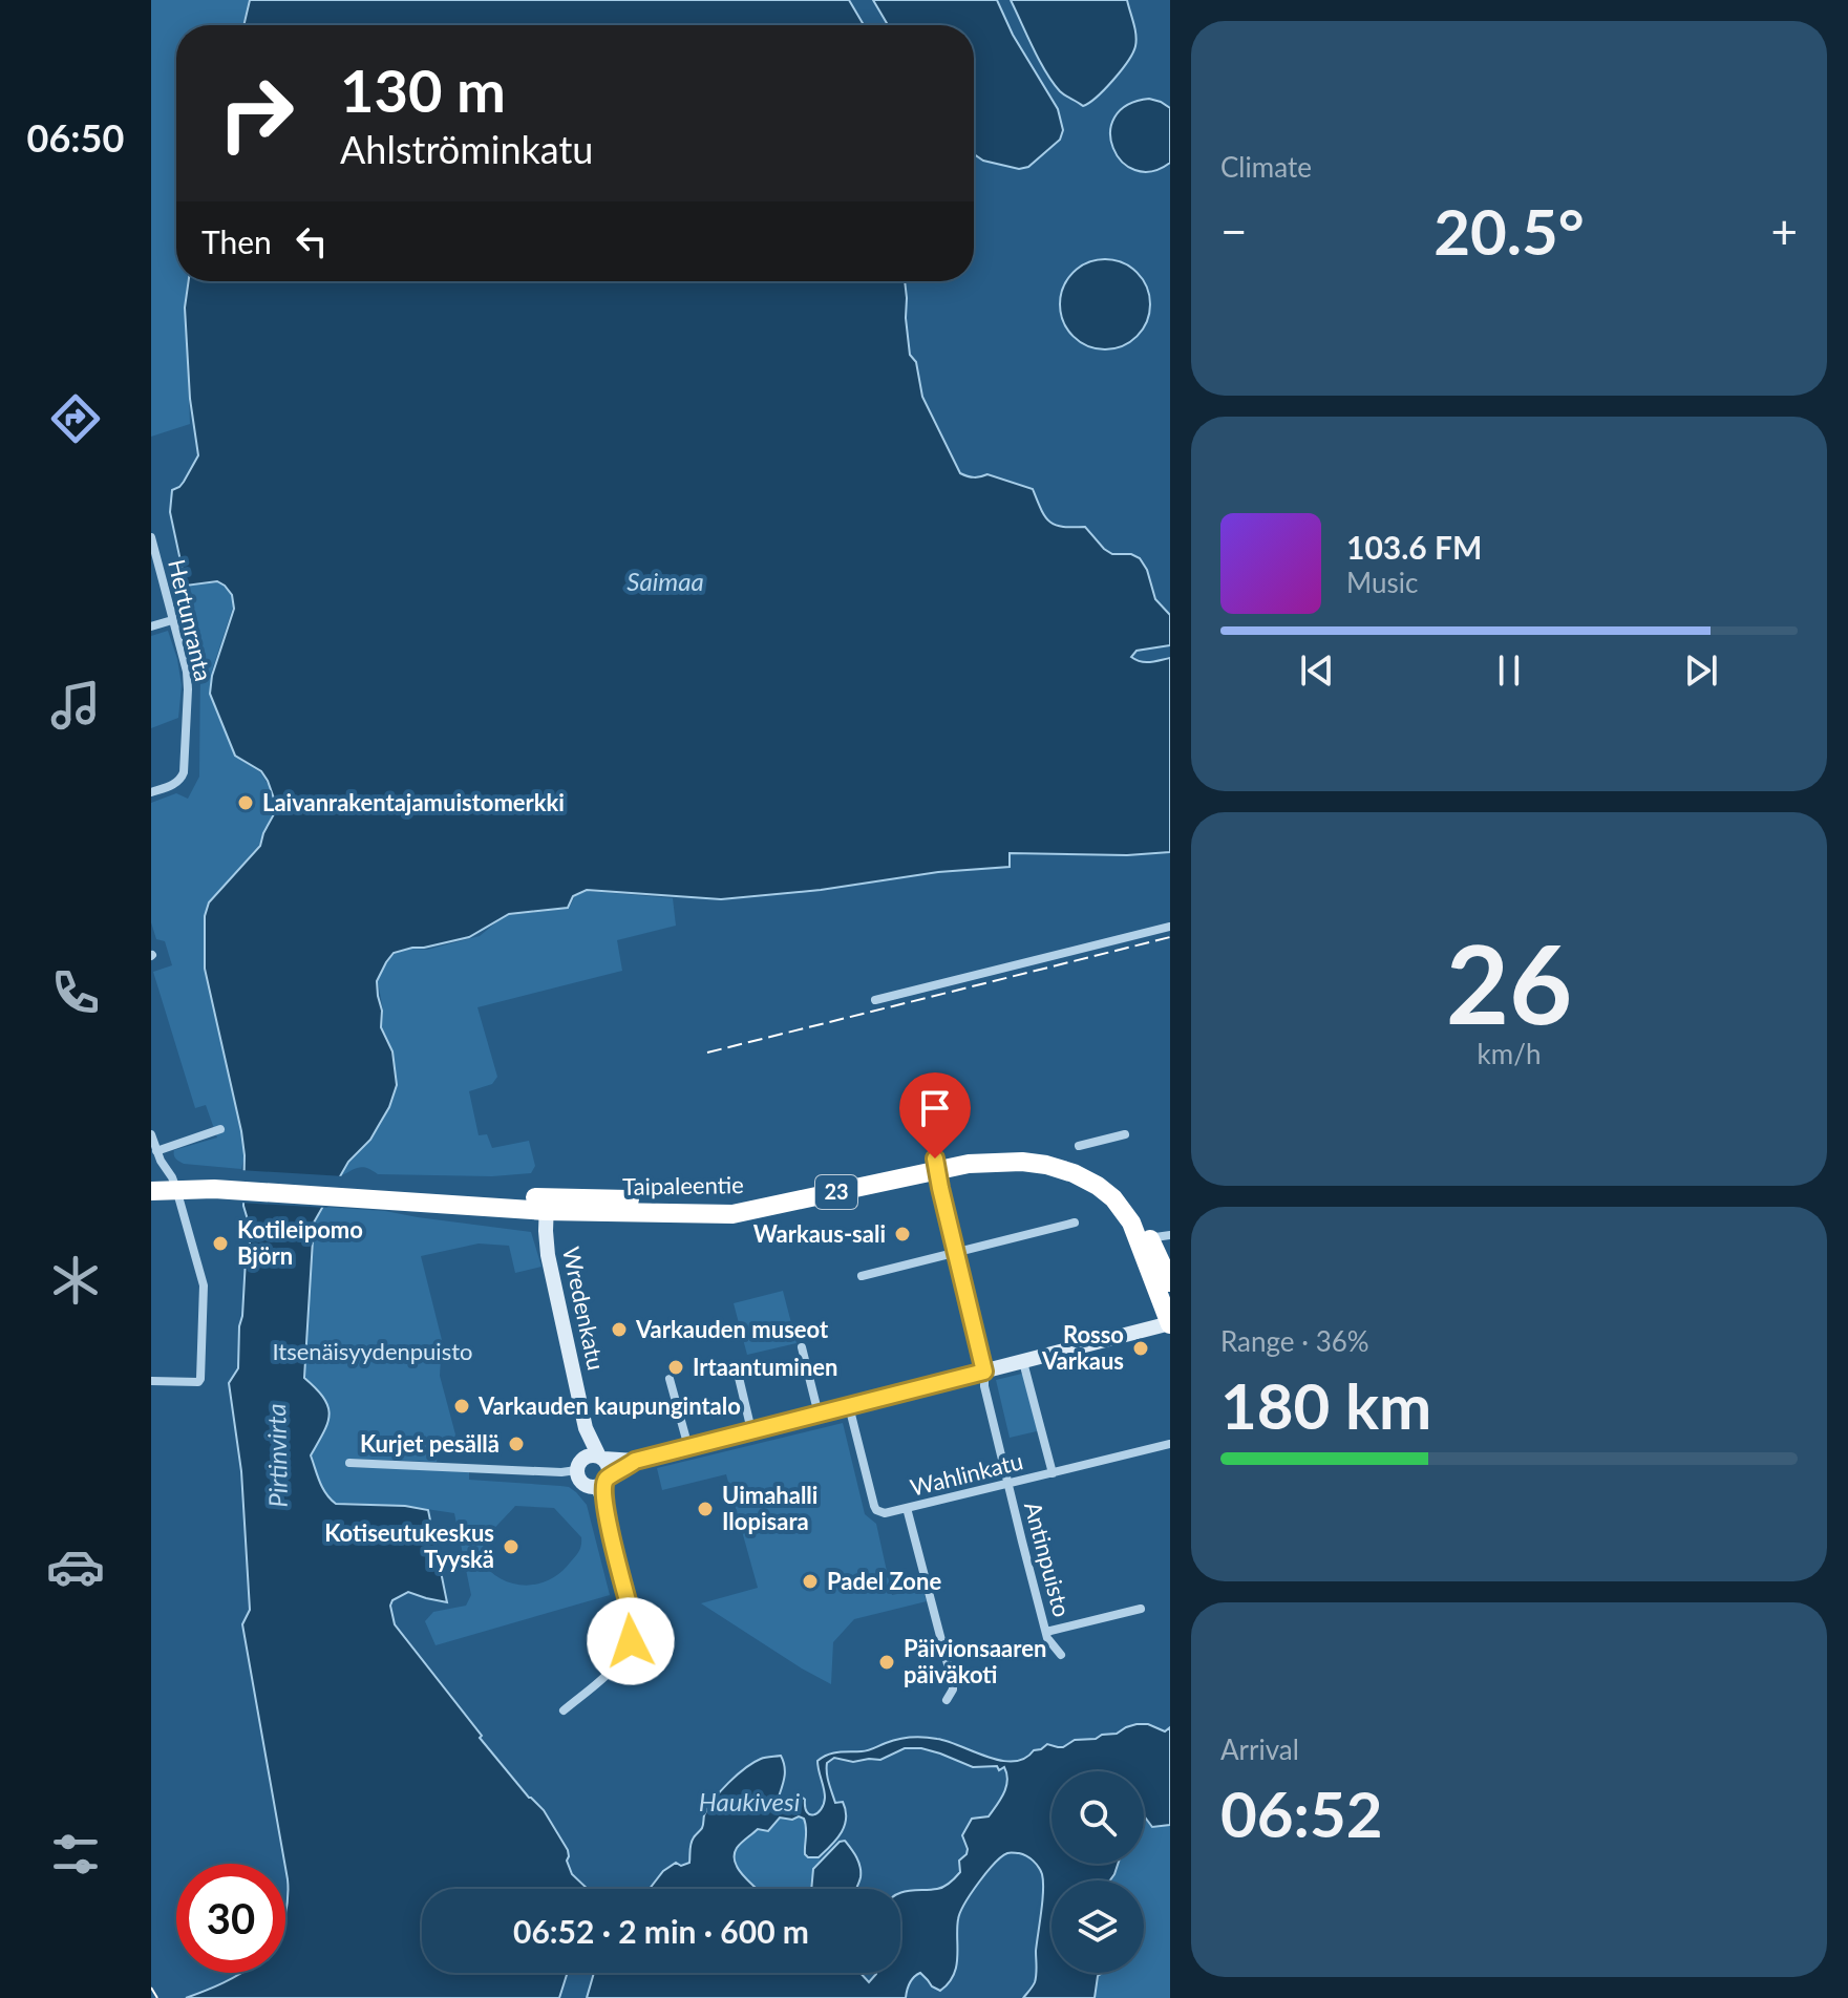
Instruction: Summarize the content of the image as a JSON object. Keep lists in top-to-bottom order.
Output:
{
  "streets": {
    "highway": ["Taipaleentie", "23"],
    "street": [
      "Hertunranta",
      "Wredenkatu",
      "Wahlinkatu",
      "Antinpuisto"
    ]
  },
  "crossings": [
    ["Taipaleentie", "Wredenkatu"],
    ["Taipaleentie", "Antinpuisto"],
    ["Wahlinkatu", "Antinpuisto"]
  ],
  "water": ["Saimaa", "Pirtinvirta", "Haukivesi"],
  "parks": ["Itsenäisyydenpuisto"],
  "places": [
    "Laivanrakentajamuistomerkki",
    "Warkaus-sali",
    "Kotileipomo Björn",
    "Varkauden museot",
    "Rosso Varkaus",
    "Irtaantuminen",
    "Varkauden kaupungintalo",
    "Kurjet pesällä",
    "Uimahalli Ilopisara",
    "Kotiseutukeskus Tyyskä",
    "Padel Zone",
    "Päivionsaaren päiväkoti"
  ],
  "page": {
    "tabs": "06:50",
    "tile": [
      "Climate",
      ["26", "km/h"],
      ["Range · 36%", "180 km"],
      ["Arrival", "06:52"]
    ],
    "turn": ["130 m", "Ahlströminkatu"],
    "heat": ["−", "20.5°", "+"],
    "then": "Then",
    "song": ["103.6 FM", "Music"],
    "limit": "30",
    "trip": "06:52 · 2 min · 600 m"
  }
}
